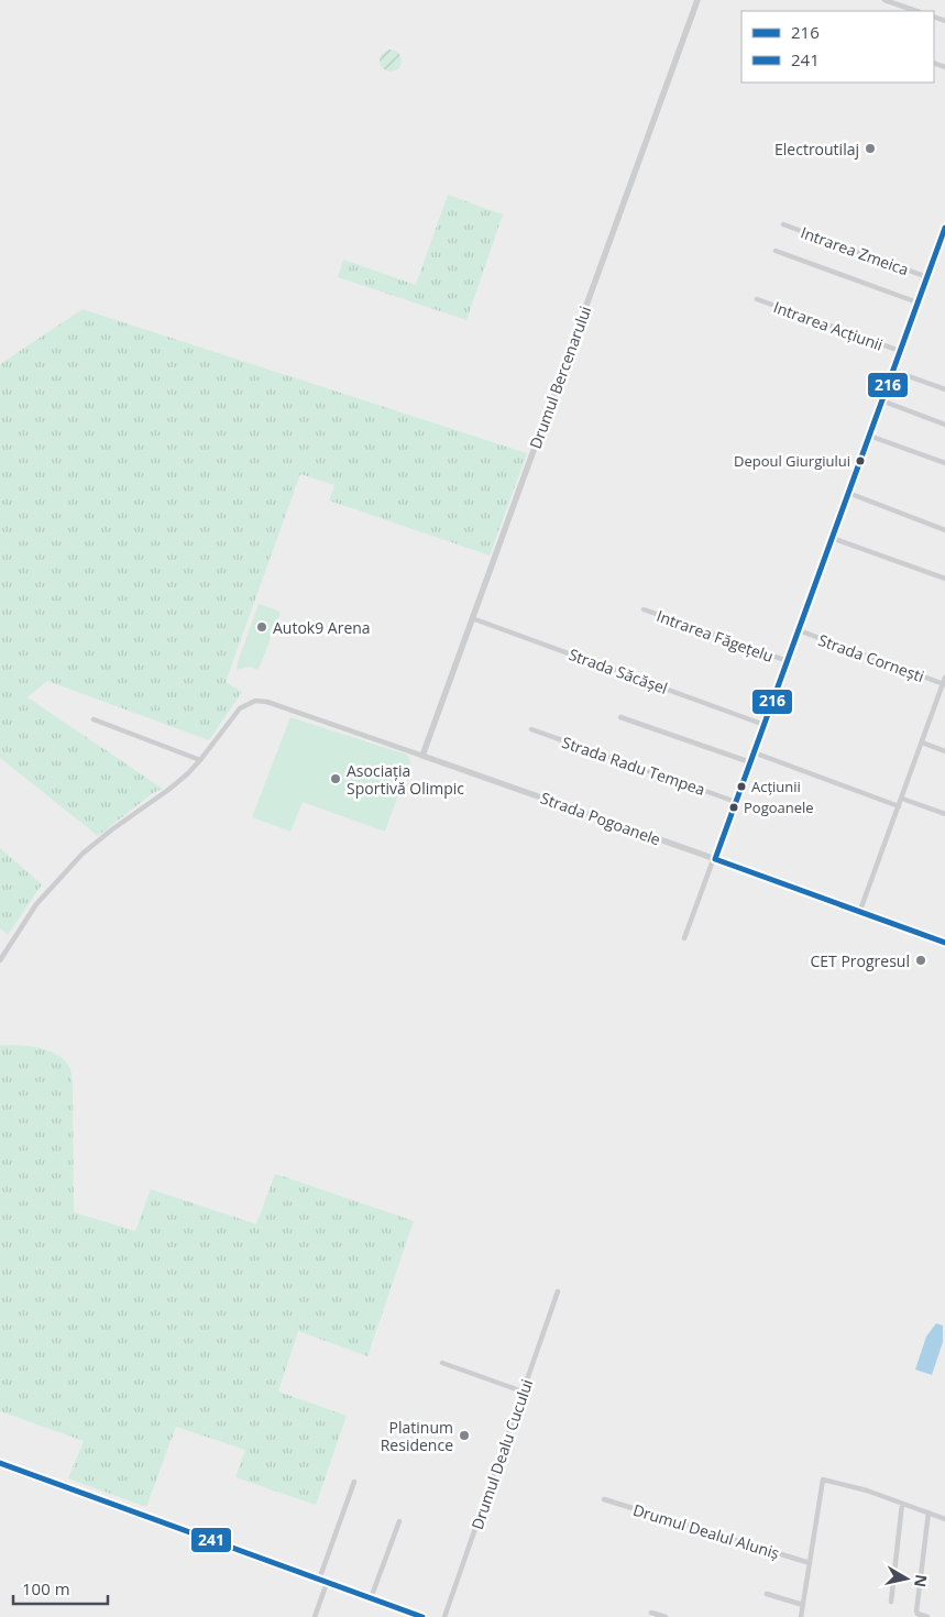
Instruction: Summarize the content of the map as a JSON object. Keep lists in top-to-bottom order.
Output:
{
  "streets": {
    "street": [
      "Intrarea Zmeica",
      "Intrarea Acțiunii",
      "Drumul Bercenarului",
      "Intrarea Făgețelu",
      "Strada Cornești",
      "Strada Săcășel",
      "Strada Radu Tempea",
      "Strada Pogoanele",
      "Drumul Dealu Cucului",
      "Drumul Dealul Aluniș"
    ]
  },
  "crossings": [
    ["Drumul Bercenarului", "Strada Săcășel"],
    ["Drumul Bercenarului", "Strada Pogoanele"]
  ],
  "places": [
    "Electroutilaj",
    "Depoul Giurgiului",
    "Autok9 Arena",
    "Asociația Sportivă Olimpic",
    "Acțiunii",
    "Pogoanele",
    "CET Progresul",
    "Platinum Residence"
  ],
  "lines": ["transit line 216", "transit line 241"],
  "legend": ["216", "241"],
  "scale_bar": "100 m",
  "north": "right"
}
